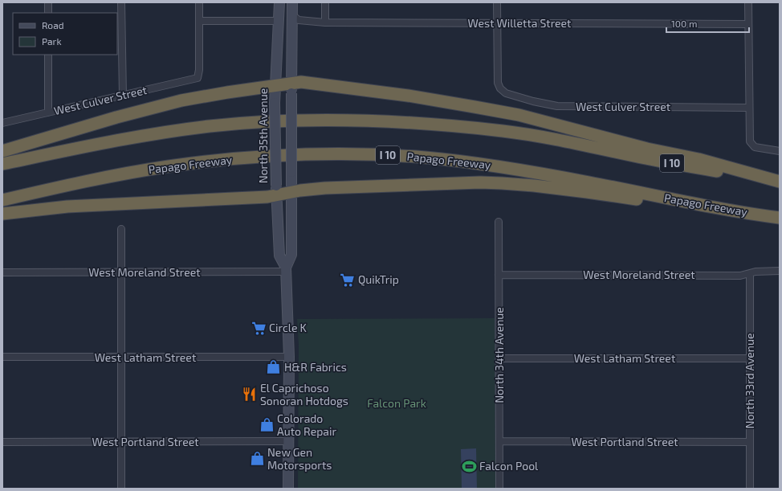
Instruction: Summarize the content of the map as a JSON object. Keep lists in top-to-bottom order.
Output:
{
  "streets": {
    "highway": ["I 10", "Papago Freeway"],
    "main road": ["North 35th Avenue"],
    "street": [
      "West Willetta Street",
      "West Culver Street",
      "West Moreland Street",
      "North 34th Avenue",
      "West Latham Street",
      "North 33rd Avenue",
      "West Portland Street"
    ]
  },
  "crossings": [
    ["West Willetta Street", "West Culver Street"],
    ["West Willetta Street", "North 35th Avenue"],
    ["North 35th Avenue", "West Moreland Street"],
    ["North 35th Avenue", "West Latham Street"],
    ["North 35th Avenue", "West Portland Street"],
    ["West Moreland Street", "North 34th Avenue"],
    ["West Moreland Street", "North 33rd Avenue"],
    ["North 34th Avenue", "West Latham Street"],
    ["North 34th Avenue", "West Portland Street"],
    ["West Latham Street", "North 33rd Avenue"],
    ["North 33rd Avenue", "West Portland Street"]
  ],
  "parks": ["Falcon Park"],
  "places": {
    "supermarket": ["QuikTrip", "Circle K"],
    "shop": ["H&R Fabrics", "Colorado Auto Repair", "New Gen Motorsports"],
    "restaurant": ["El Caprichoso Sonoran Hotdogs"],
    "sports": ["Falcon Pool"]
  },
  "legend": ["Road", "Park"],
  "scale_bar": "100 m"
}
